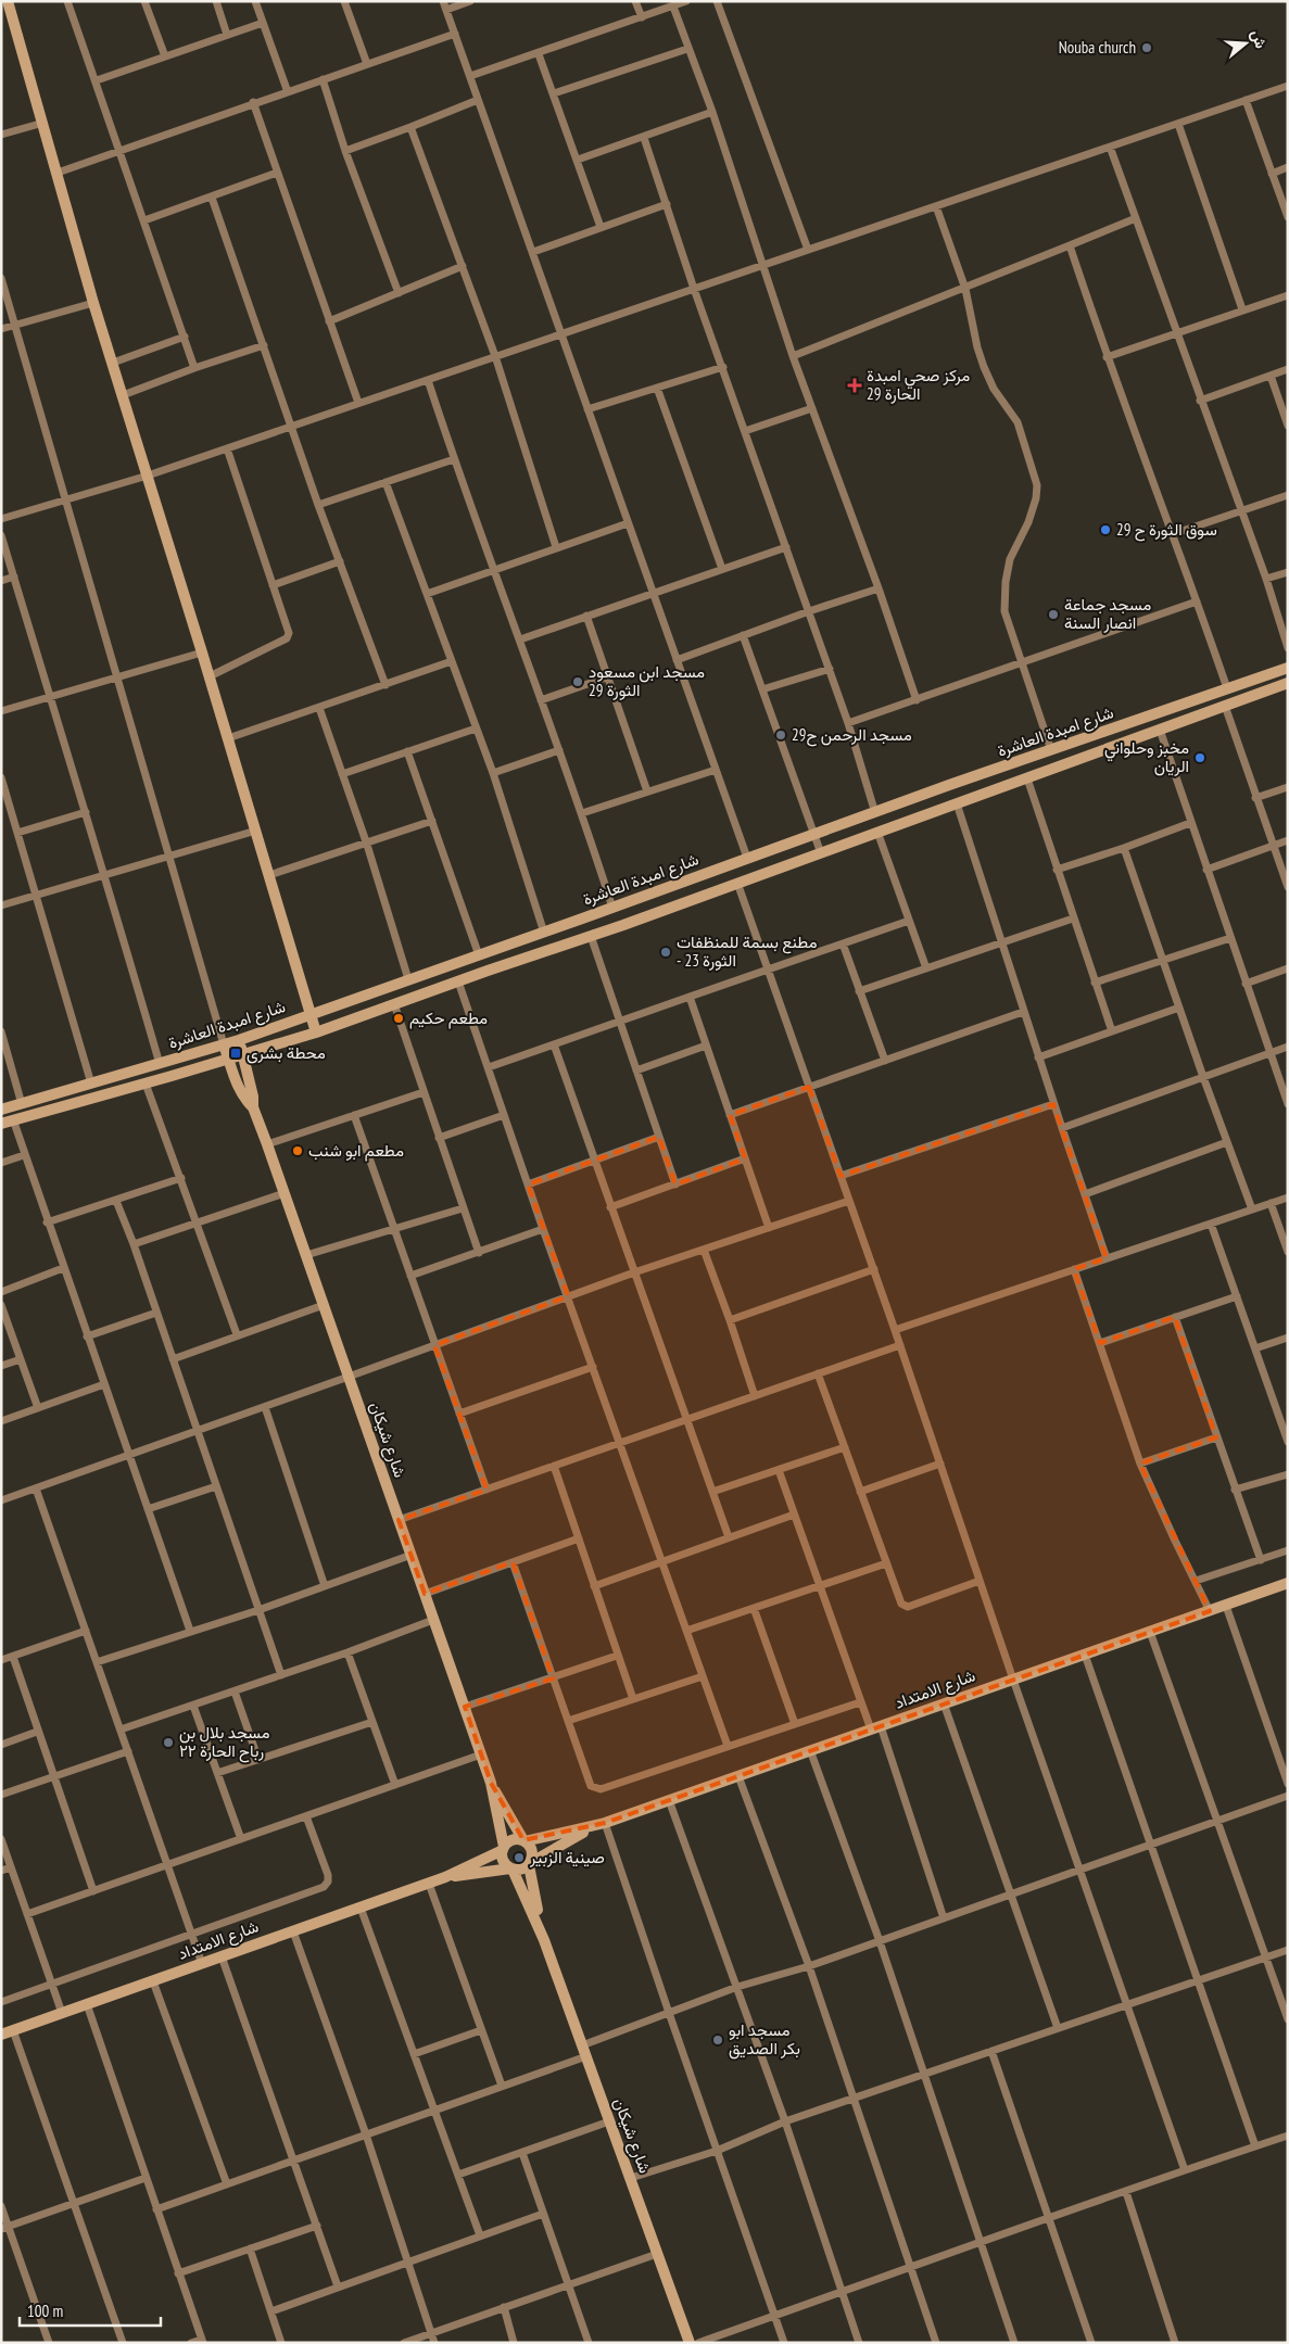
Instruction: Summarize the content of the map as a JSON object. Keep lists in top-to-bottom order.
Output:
{
  "streets": {
    "street": ["شارع امبدة العاشرة", "شارع شيكان", "شارع الامتداد"]
  },
  "crossings": [
    ["شارع امبدة العاشرة", "شارع شيكان"],
    ["شارع شيكان", "شارع الامتداد"]
  ],
  "places": {
    "other": [
      "Nouba church",
      "سوق الثورة ح 29",
      "مسجد جماعة انصار السنة",
      "مسجد ابن مسعود الثورة 29",
      "مسجد الرحمن ح29",
      "مخبز وحلواني الريان",
      "مطنع بسمة للمنظفات - الثورة 23",
      "مطعم حكيم",
      "مطعم ابو شنب",
      "مسجد بلال بن رباح الحارة ٢٢",
      "صينية الزبير",
      "مسجد ابو بكر الصديق"
    ],
    "health": ["مركز صحي امبدة الحارة 29"],
    "transit": ["محطة بشرى"]
  },
  "scale_bar": "100 m",
  "north": "right"
}
